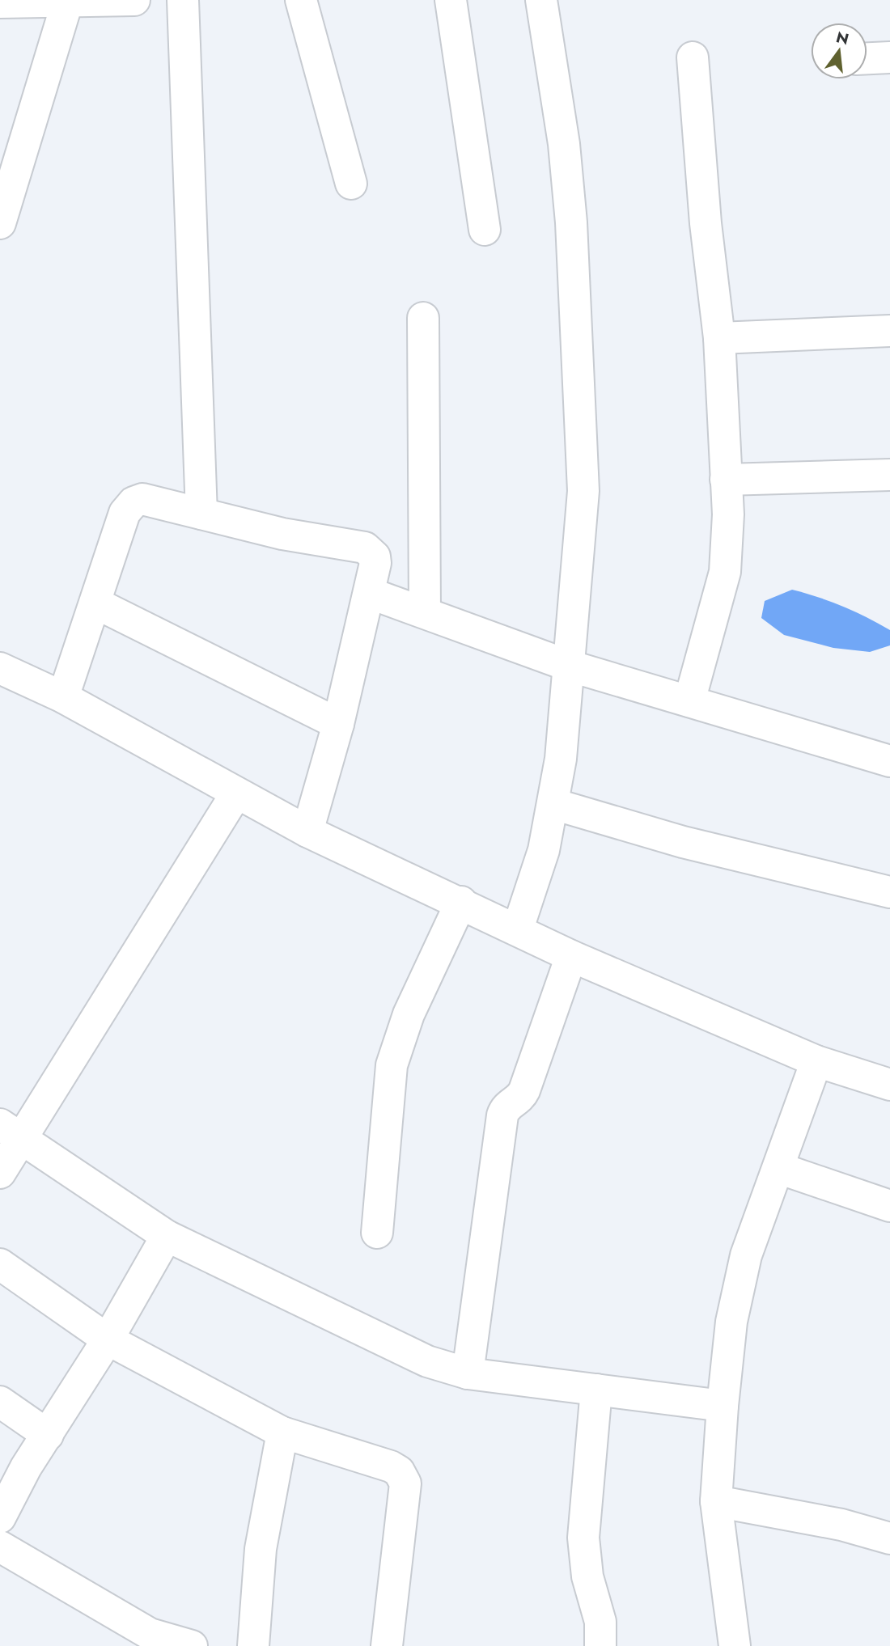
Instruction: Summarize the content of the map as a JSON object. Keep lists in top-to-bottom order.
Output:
{
  "north": "top"
}
